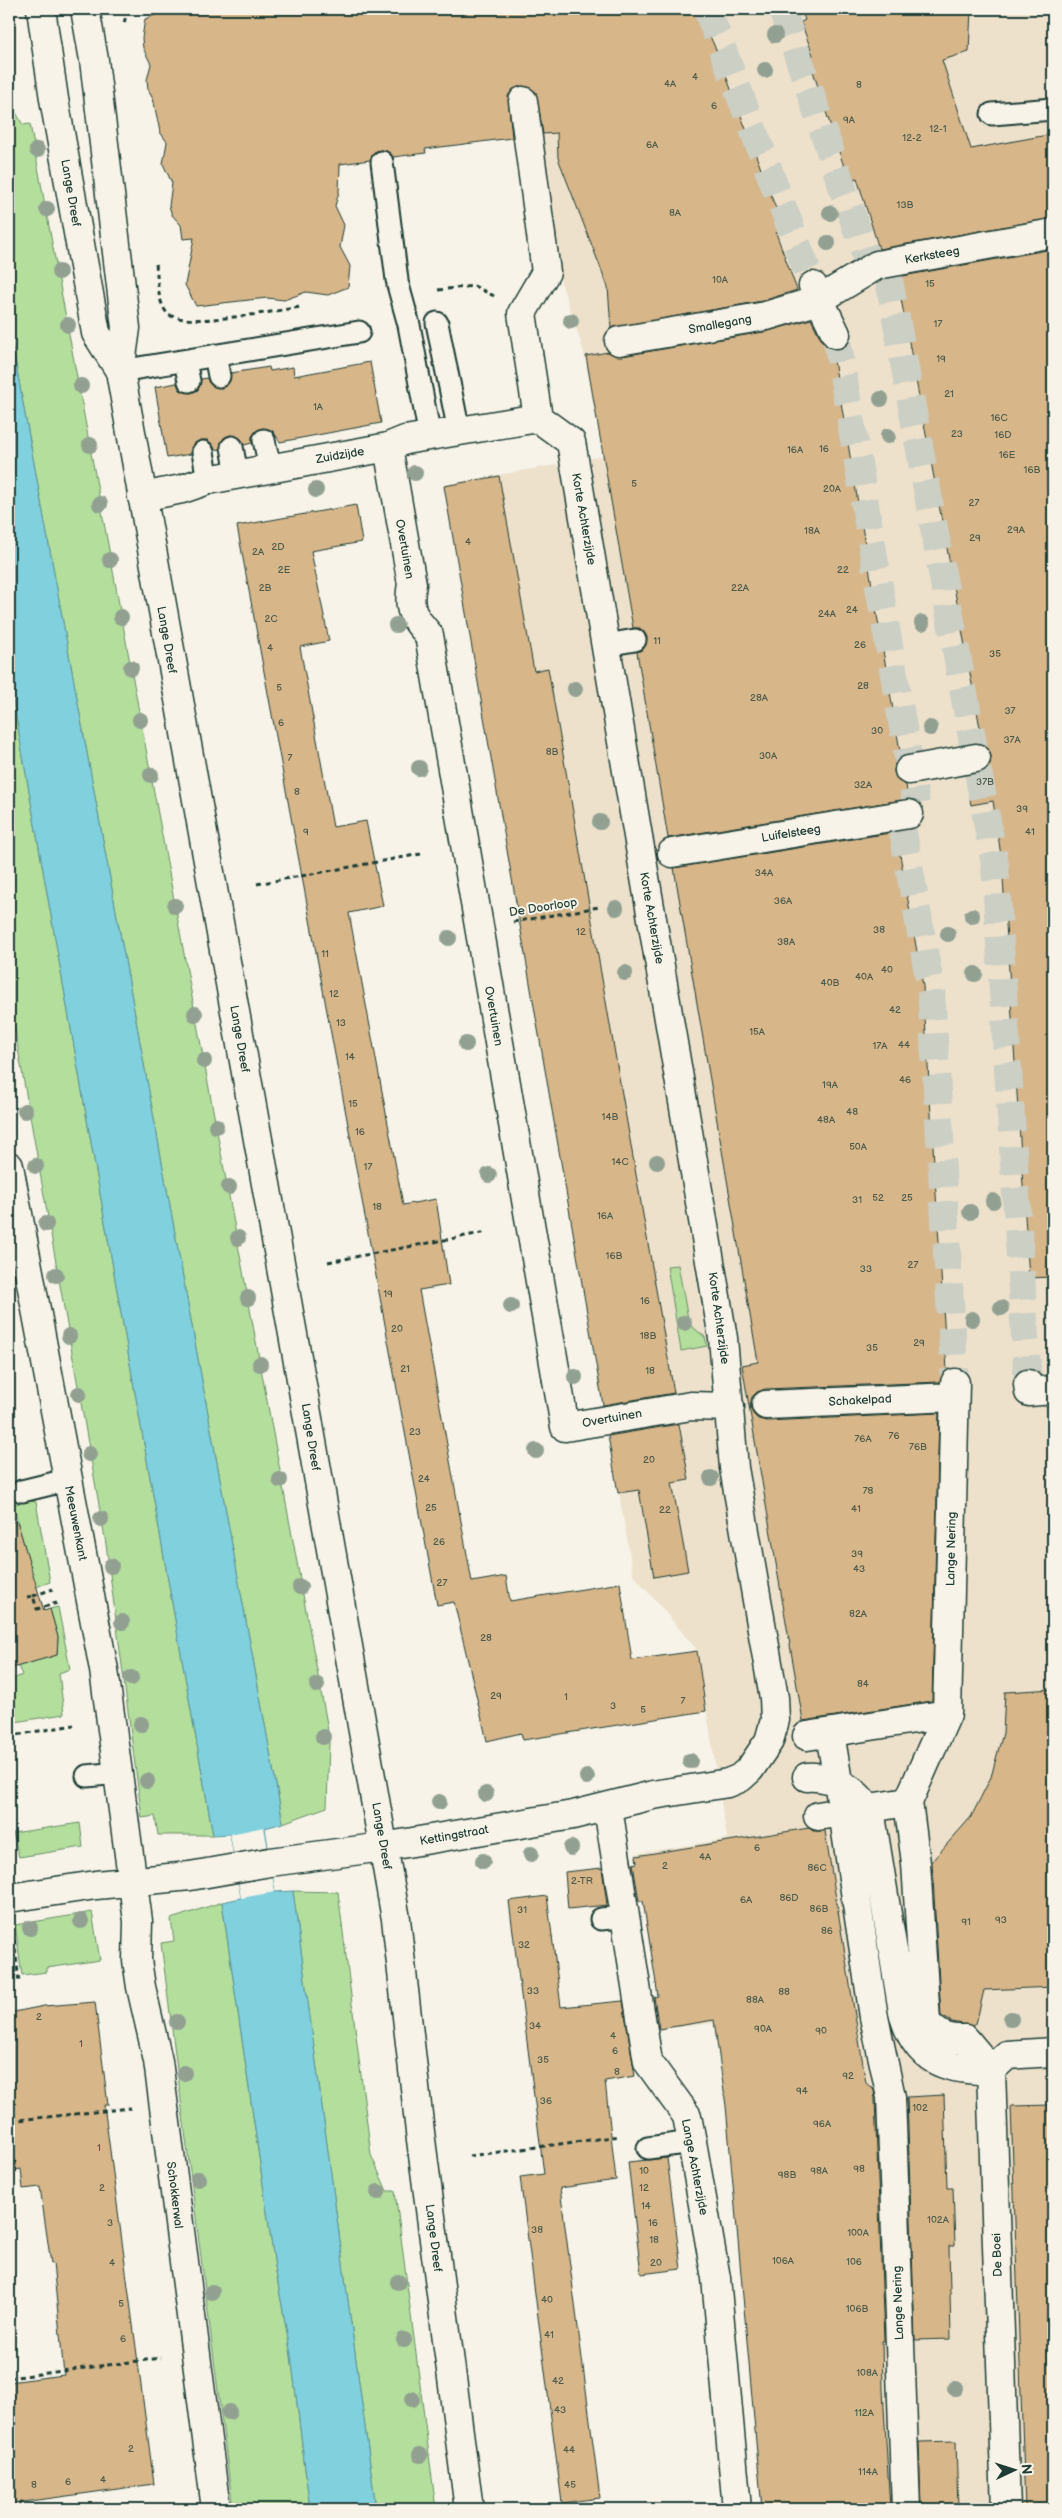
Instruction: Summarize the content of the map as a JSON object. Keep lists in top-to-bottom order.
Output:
{
  "streets": {
    "street": [
      "Lange Dreef",
      "Kerksteeg",
      "Smallegang",
      "Zuidzijde",
      "Korte Achterzijde",
      "Overtuinen",
      "Luifelsteeg",
      "Schakelpad",
      "Meeuwenkant",
      "Lange Nering",
      "Kettingstraat",
      "Lange Achterzijde",
      "Schokkerwal",
      "De Boei"
    ],
    "path": ["De Doorloop"]
  },
  "crossings": [
    ["Lange Dreef", "Zuidzijde"],
    ["Lange Dreef", "Kettingstraat"],
    ["Kerksteeg", "Smallegang"],
    ["Zuidzijde", "Korte Achterzijde"],
    ["Zuidzijde", "Overtuinen"],
    ["Korte Achterzijde", "Overtuinen"],
    ["Korte Achterzijde", "Kettingstraat"],
    ["Schakelpad", "Lange Nering"],
    ["Meeuwenkant", "Kettingstraat"],
    ["Meeuwenkant", "Schokkerwal"],
    ["Lange Nering", "De Boei"],
    ["Kettingstraat", "Lange Achterzijde"],
    ["Kettingstraat", "Schokkerwal"]
  ],
  "house_numbers": [
    "4",
    "4A",
    "8",
    "6",
    "9A",
    "12-1",
    "12-2",
    "6A",
    "13B",
    "8A",
    "10A",
    "15",
    "17",
    "19",
    "21",
    "1A",
    "16C",
    "23",
    "16D",
    "16",
    "16A",
    "16E",
    "16B",
    "5",
    "20A",
    "27",
    "29A",
    "18A",
    "29",
    "4",
    "2D",
    "2A",
    "2E",
    "22",
    "2B",
    "22A",
    "24",
    "24A",
    "2C",
    "11",
    "26",
    "4",
    "35",
    "28",
    "5",
    "28A",
    "37",
    "6",
    "30",
    "37A",
    "8B",
    "30A",
    "7",
    "37B",
    "32A",
    "8",
    "39",
    "9",
    "41",
    "34A",
    "36A",
    "38",
    "12",
    "38A",
    "11",
    "40",
    "40A",
    "40B",
    "12",
    "42",
    "13",
    "15A",
    "44",
    "17A",
    "14",
    "46",
    "19A",
    "15",
    "48",
    "14B",
    "48A",
    "16",
    "50A",
    "14C",
    "17",
    "52",
    "25",
    "31",
    "18",
    "16A",
    "16B",
    "27",
    "33",
    "19",
    "16",
    "20",
    "18B",
    "29",
    "35",
    "21",
    "18",
    "23",
    "76",
    "76A",
    "76B",
    "20",
    "24",
    "78",
    "25",
    "41",
    "22",
    "26",
    "39",
    "43",
    "27",
    "82A",
    "28",
    "84",
    "29",
    "1",
    "7",
    "3",
    "5",
    "6",
    "4A",
    "2",
    "86C",
    "2-TR",
    "86D",
    "6A",
    "86B",
    "31",
    "93",
    "91",
    "86",
    "32",
    "33",
    "88",
    "88A",
    "2",
    "34",
    "90A",
    "90",
    "4",
    "1",
    "6",
    "35",
    "8",
    "92",
    "94",
    "36",
    "102",
    "96A",
    "1",
    "98",
    "10",
    "98A",
    "98B",
    "2",
    "12",
    "14",
    "102A",
    "3",
    "16",
    "38",
    "100A",
    "18",
    "106A",
    "106",
    "4",
    "20",
    "40",
    "5",
    "106B",
    "41",
    "6",
    "108A",
    "42",
    "43",
    "112A",
    "2",
    "44",
    "114A",
    "4",
    "6",
    "8",
    "45"
  ],
  "north": "right"
}
